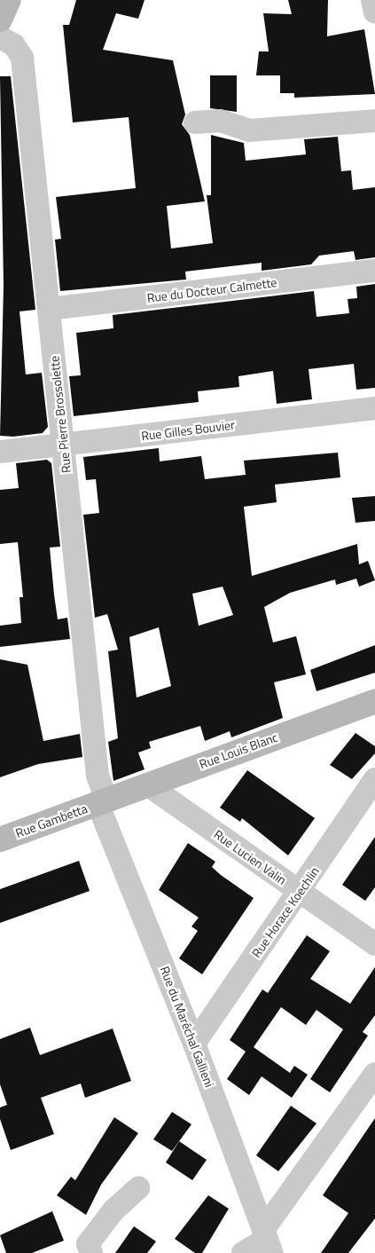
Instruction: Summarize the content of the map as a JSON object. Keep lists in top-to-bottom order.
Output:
{
  "streets": {
    "street": [
      "Rue du Docteur Calmette",
      "Rue Pierre Brossolette",
      "Rue Gilles Bouvier",
      "Rue Louis Blanc",
      "Rue Gambetta",
      "Rue Lucien Valin",
      "Rue Horace Koechlin",
      "Rue du Maréchal Gallieni"
    ]
  },
  "crossings": [
    ["Rue du Docteur Calmette", "Rue Pierre Brossolette"],
    ["Rue Pierre Brossolette", "Rue Gilles Bouvier"],
    ["Rue Pierre Brossolette", "Rue Louis Blanc"],
    ["Rue Pierre Brossolette", "Rue Gambetta"],
    ["Rue Pierre Brossolette", "Rue du Maréchal Gallieni"],
    ["Rue Louis Blanc", "Rue Gambetta"],
    ["Rue Louis Blanc", "Rue Lucien Valin"],
    ["Rue Louis Blanc", "Rue du Maréchal Gallieni"],
    ["Rue Gambetta", "Rue du Maréchal Gallieni"],
    ["Rue Lucien Valin", "Rue Horace Koechlin"],
    ["Rue Horace Koechlin", "Rue du Maréchal Gallieni"]
  ]
}
